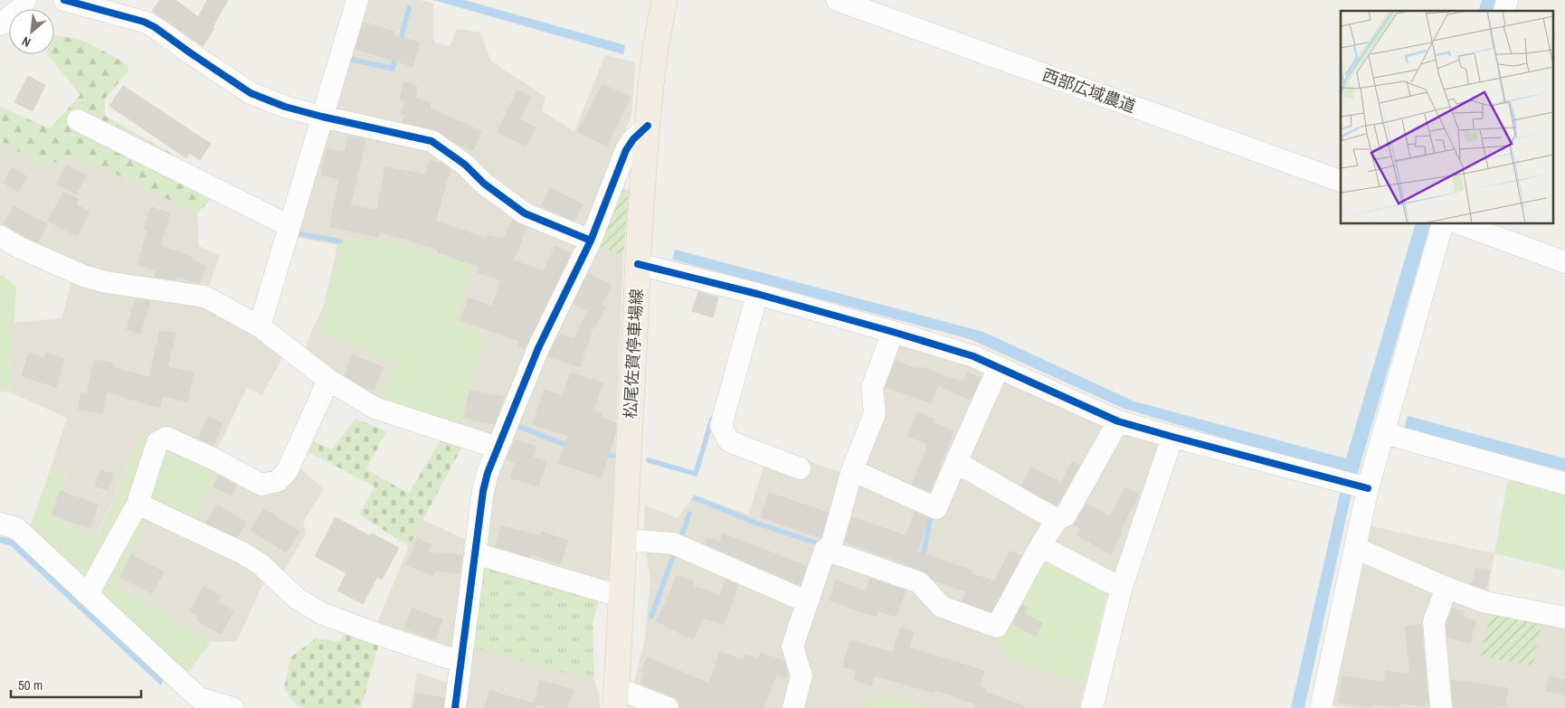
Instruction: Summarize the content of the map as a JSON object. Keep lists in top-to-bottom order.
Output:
{
  "streets": {
    "main road": ["松尾佐賀停車場線"],
    "street": ["西部広域農道"]
  },
  "scale_bar": "50 m",
  "north": "bottom left"
}
